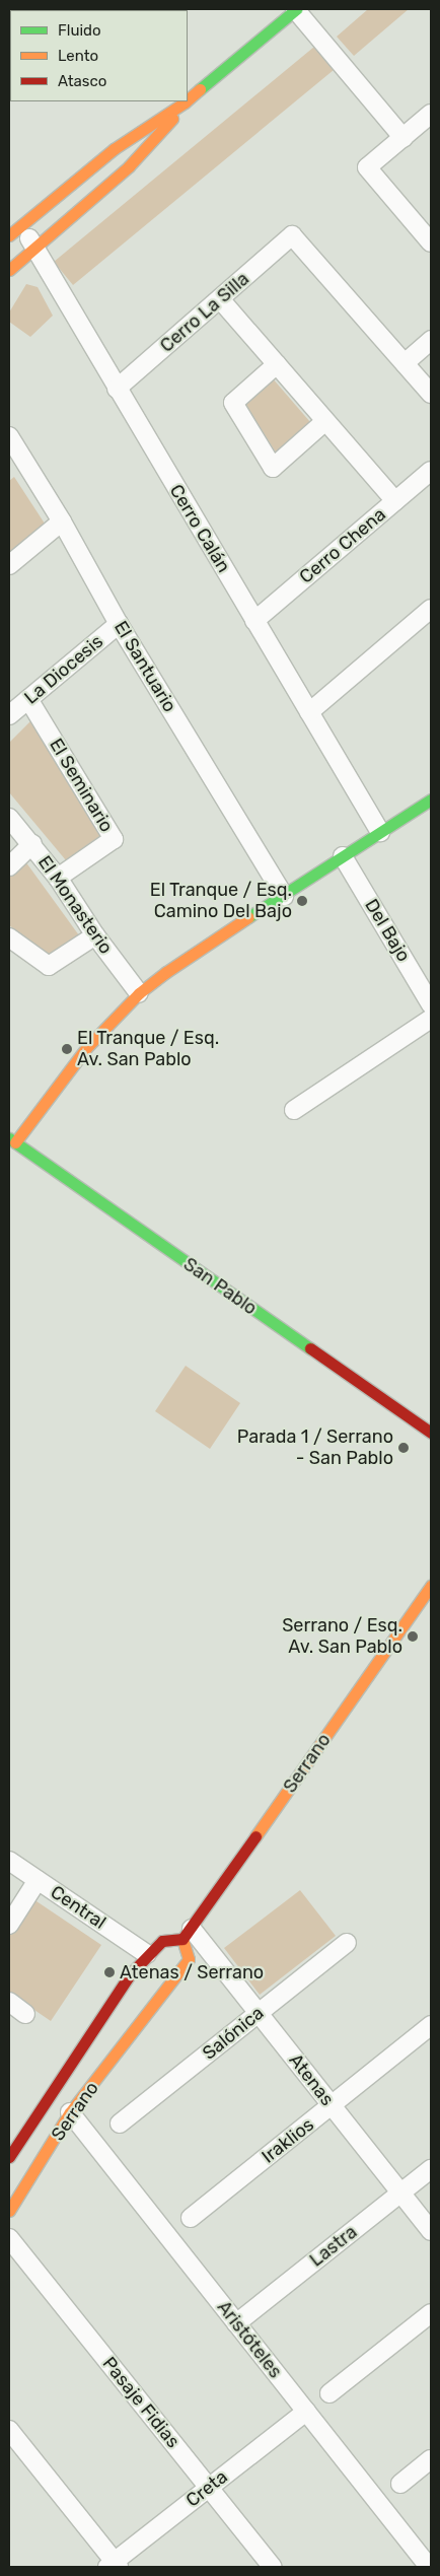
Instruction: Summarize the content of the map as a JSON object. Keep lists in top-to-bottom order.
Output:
{
  "streets": {
    "main road": ["San Pablo", "Serrano"],
    "street": [
      "Cerro La Silla",
      "Cerro Calán",
      "Cerro Chena",
      "El Santuario",
      "La Diocesis",
      "El Seminario",
      "El Monasterio",
      "Del Bajo",
      "Central",
      "Salónica",
      "Atenas",
      "Iraklios",
      "Lastra",
      "Aristóteles",
      "Pasaje Fidias",
      "Creta"
    ]
  },
  "crossings": [
    ["Cerro La Silla", "Cerro Calán"],
    ["Cerro Calán", "Cerro Chena"],
    ["El Santuario", "La Diocesis"],
    ["La Diocesis", "El Seminario"],
    ["El Seminario", "El Monasterio"],
    ["Serrano", "Central"],
    ["Serrano", "Atenas"],
    ["Serrano", "Aristóteles"],
    ["Salónica", "Atenas"],
    ["Atenas", "Iraklios"],
    ["Atenas", "Lastra"],
    ["Lastra", "Aristóteles"],
    ["Aristóteles", "Creta"],
    ["Pasaje Fidias", "Creta"]
  ],
  "places": [
    "El Tranque / Esq. Camino Del Bajo",
    "El Tranque / Esq. Av. San Pablo",
    "Parada 1 / Serrano - San Pablo",
    "Serrano / Esq. Av. San Pablo",
    "Atenas / Serrano"
  ],
  "legend": ["Fluido", "Lento", "Atasco"]
}
